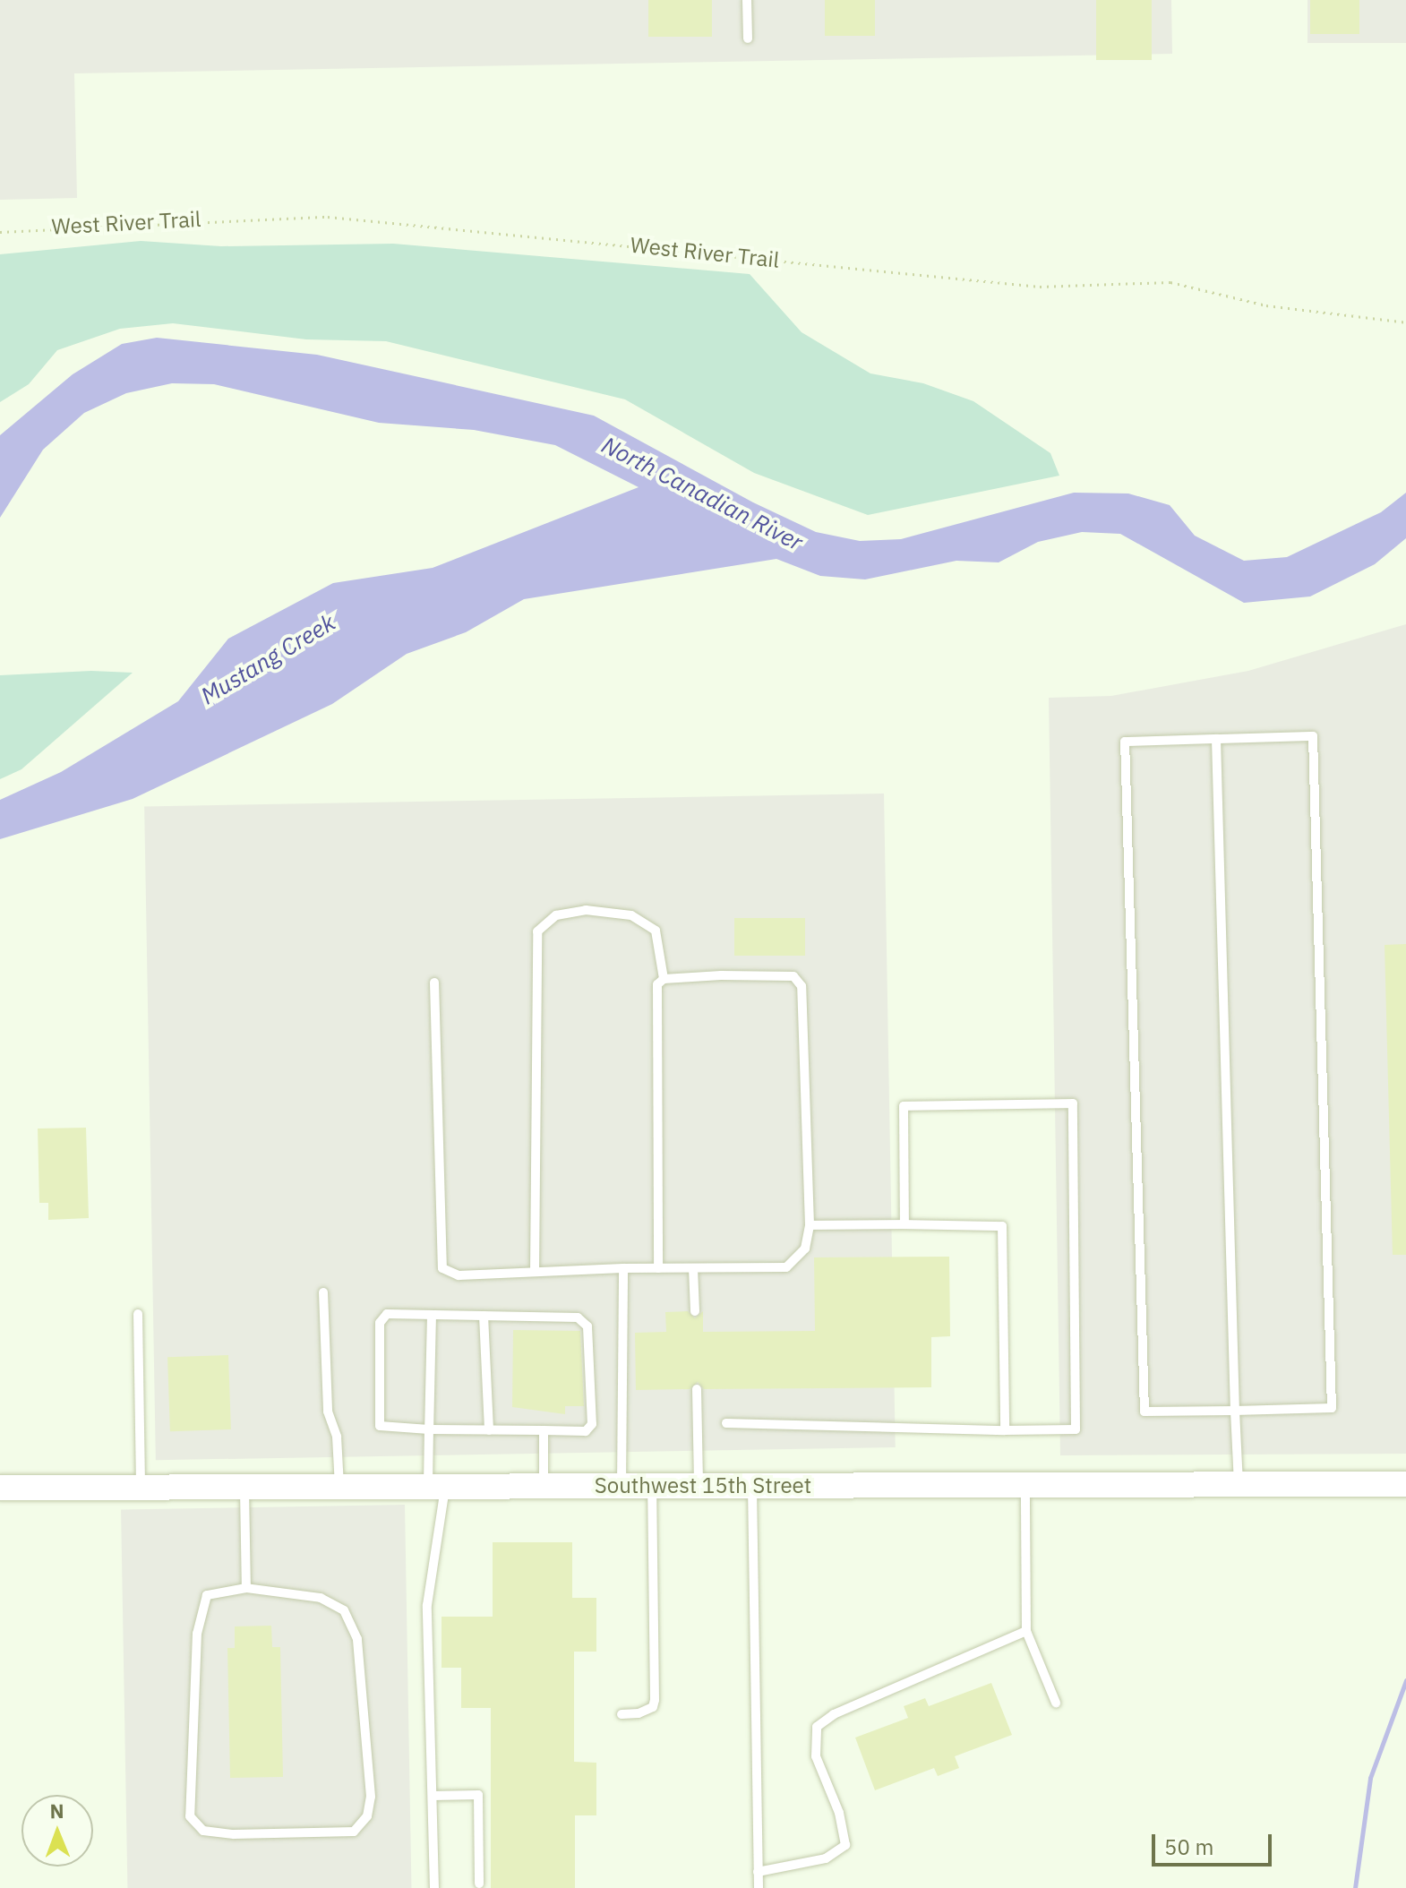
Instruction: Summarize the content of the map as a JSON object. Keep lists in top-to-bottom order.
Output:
{
  "streets": {
    "main road": ["Southwest 15th Street"],
    "path": ["West River Trail"]
  },
  "water": ["North Canadian River", "Mustang Creek"],
  "scale_bar": "50 m",
  "north": "top"
}
